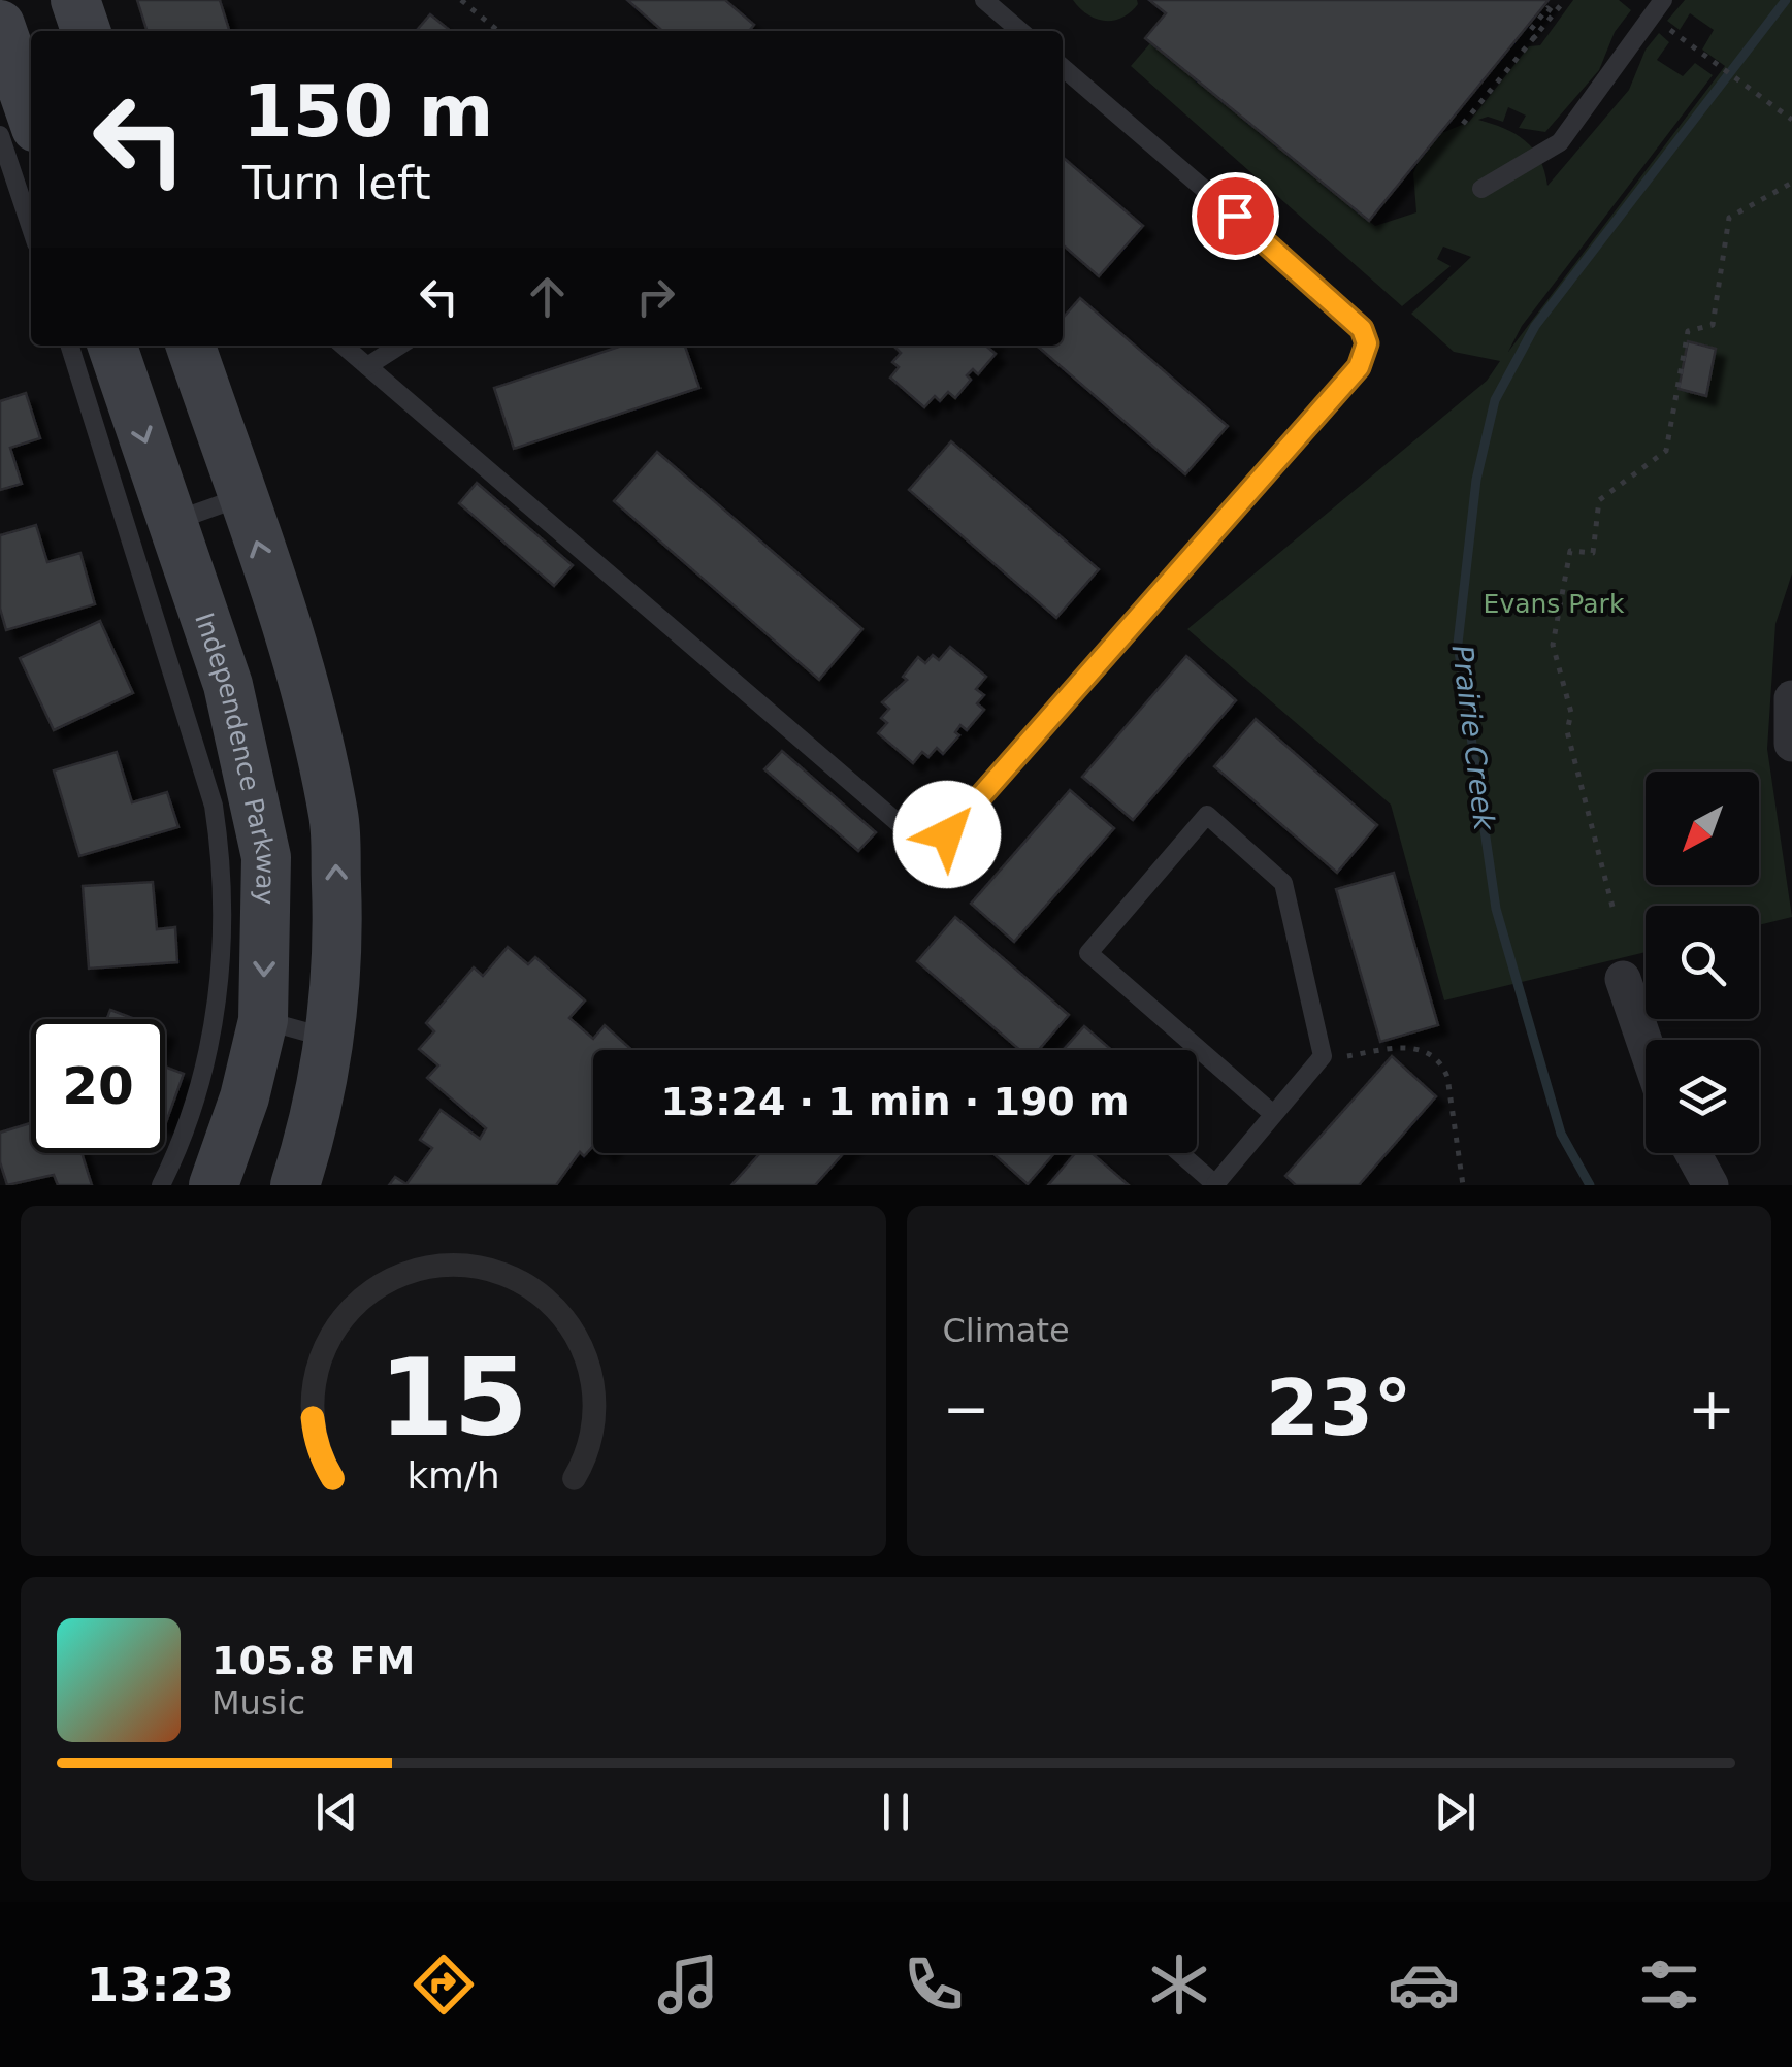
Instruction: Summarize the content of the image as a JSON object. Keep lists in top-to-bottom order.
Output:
{
  "streets": {
    "main road": ["Independence Parkway"]
  },
  "water": ["Prairie Creek"],
  "parks": ["Evans Park"],
  "north": "bottom left",
  "page": {
    "turn": ["150 m", "Turn left"],
    "limit": "20",
    "trip": "13:24 · 1 min · 190 m",
    "tile": "Climate",
    "heat": ["−", "23°", "+"],
    "song": ["105.8 FM", "Music"],
    "tabs": "13:23",
    "gauge": ["15", "km/h"]
  }
}
